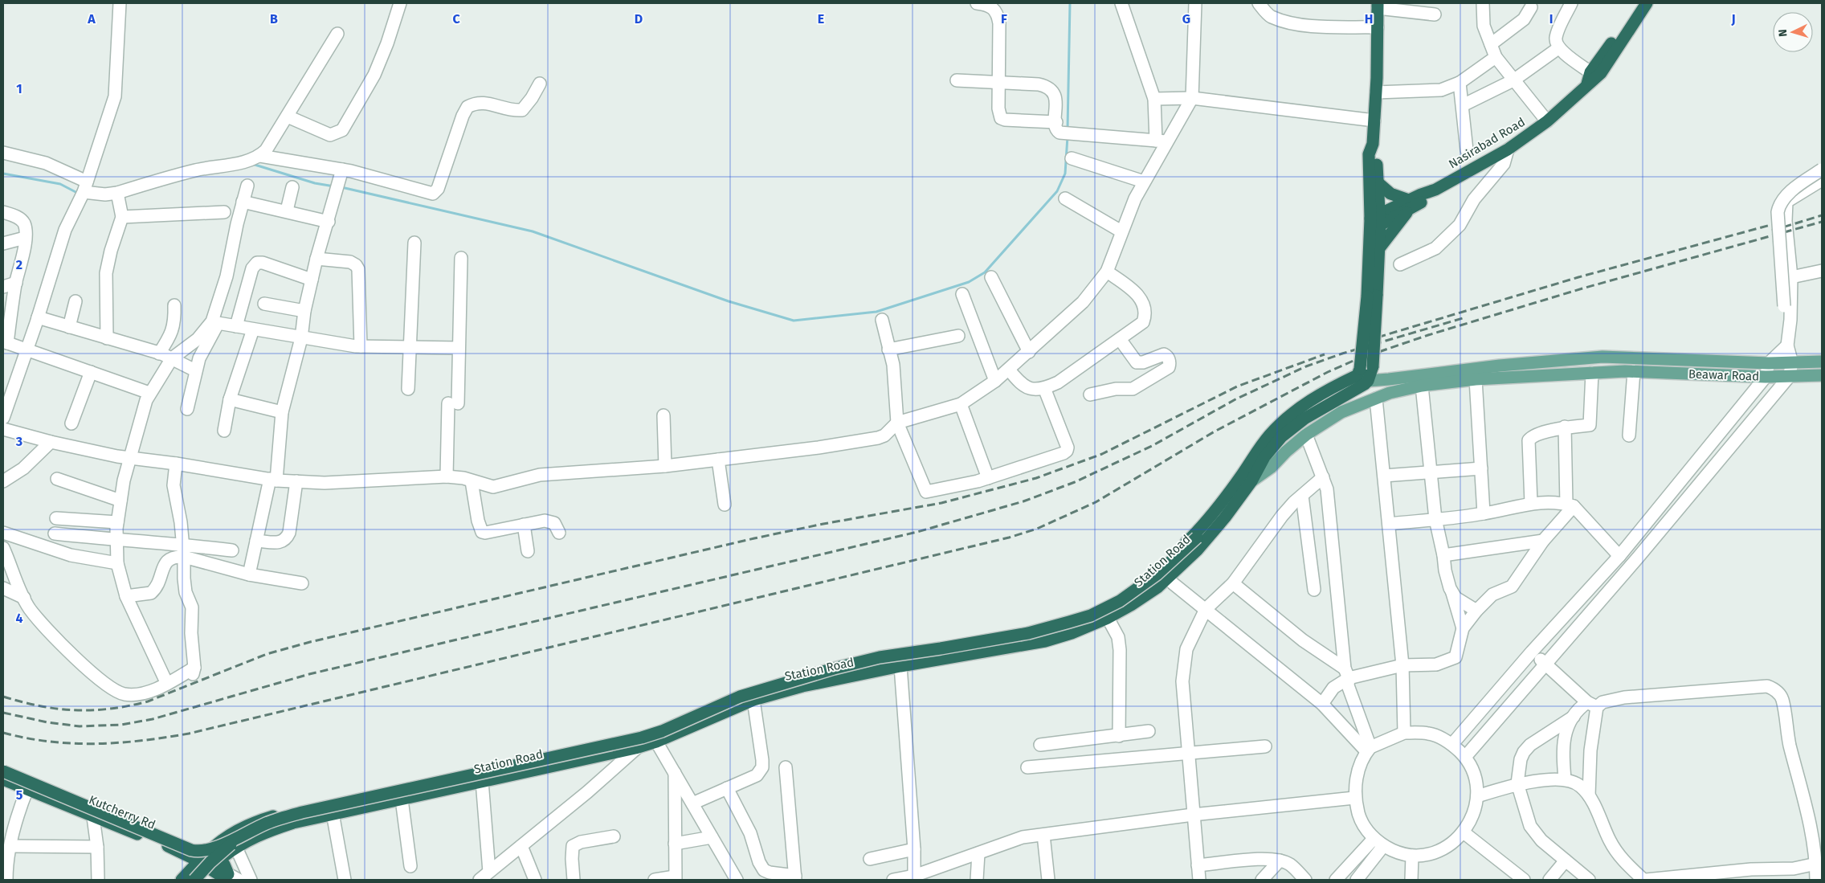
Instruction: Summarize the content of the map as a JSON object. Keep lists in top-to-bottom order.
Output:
{
  "streets": {
    "highway": ["Nasirabad Road", "Station Road", "Kutcherry Rd"],
    "main road": ["Beawar Road"]
  },
  "crossings": [
    ["Beawar Road", "Station Road"],
    ["Station Road", "Kutcherry Rd"]
  ],
  "north": "left",
  "grid": {
    "columns": [
      "A",
      "B",
      "C",
      "D",
      "E",
      "F",
      "G",
      "H",
      "I",
      "J"
    ],
    "rows": [
      "1",
      "2",
      "3",
      "4",
      "5"
    ]
  }
}
